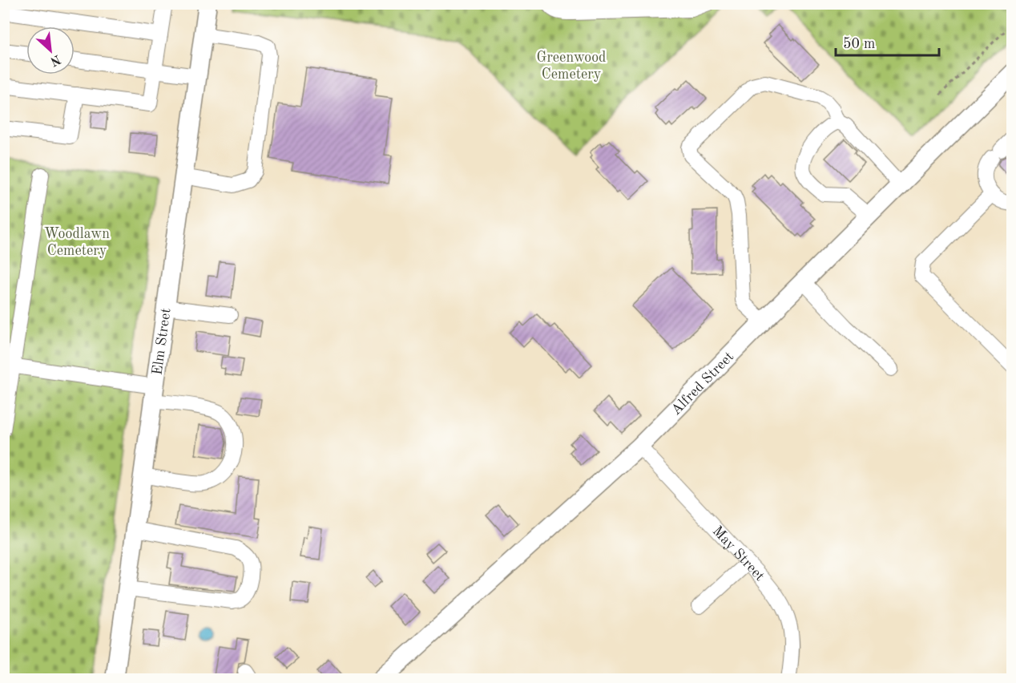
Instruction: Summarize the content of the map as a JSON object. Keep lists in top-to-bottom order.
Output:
{
  "streets": {
    "main road": ["Elm Street", "Alfred Street"],
    "street": ["May Street"]
  },
  "crossings": [
    ["Alfred Street", "May Street"]
  ],
  "parks": ["Greenwood Cemetery", "Woodlawn Cemetery"],
  "scale_bar": "50 m",
  "north": "bottom right"
}
